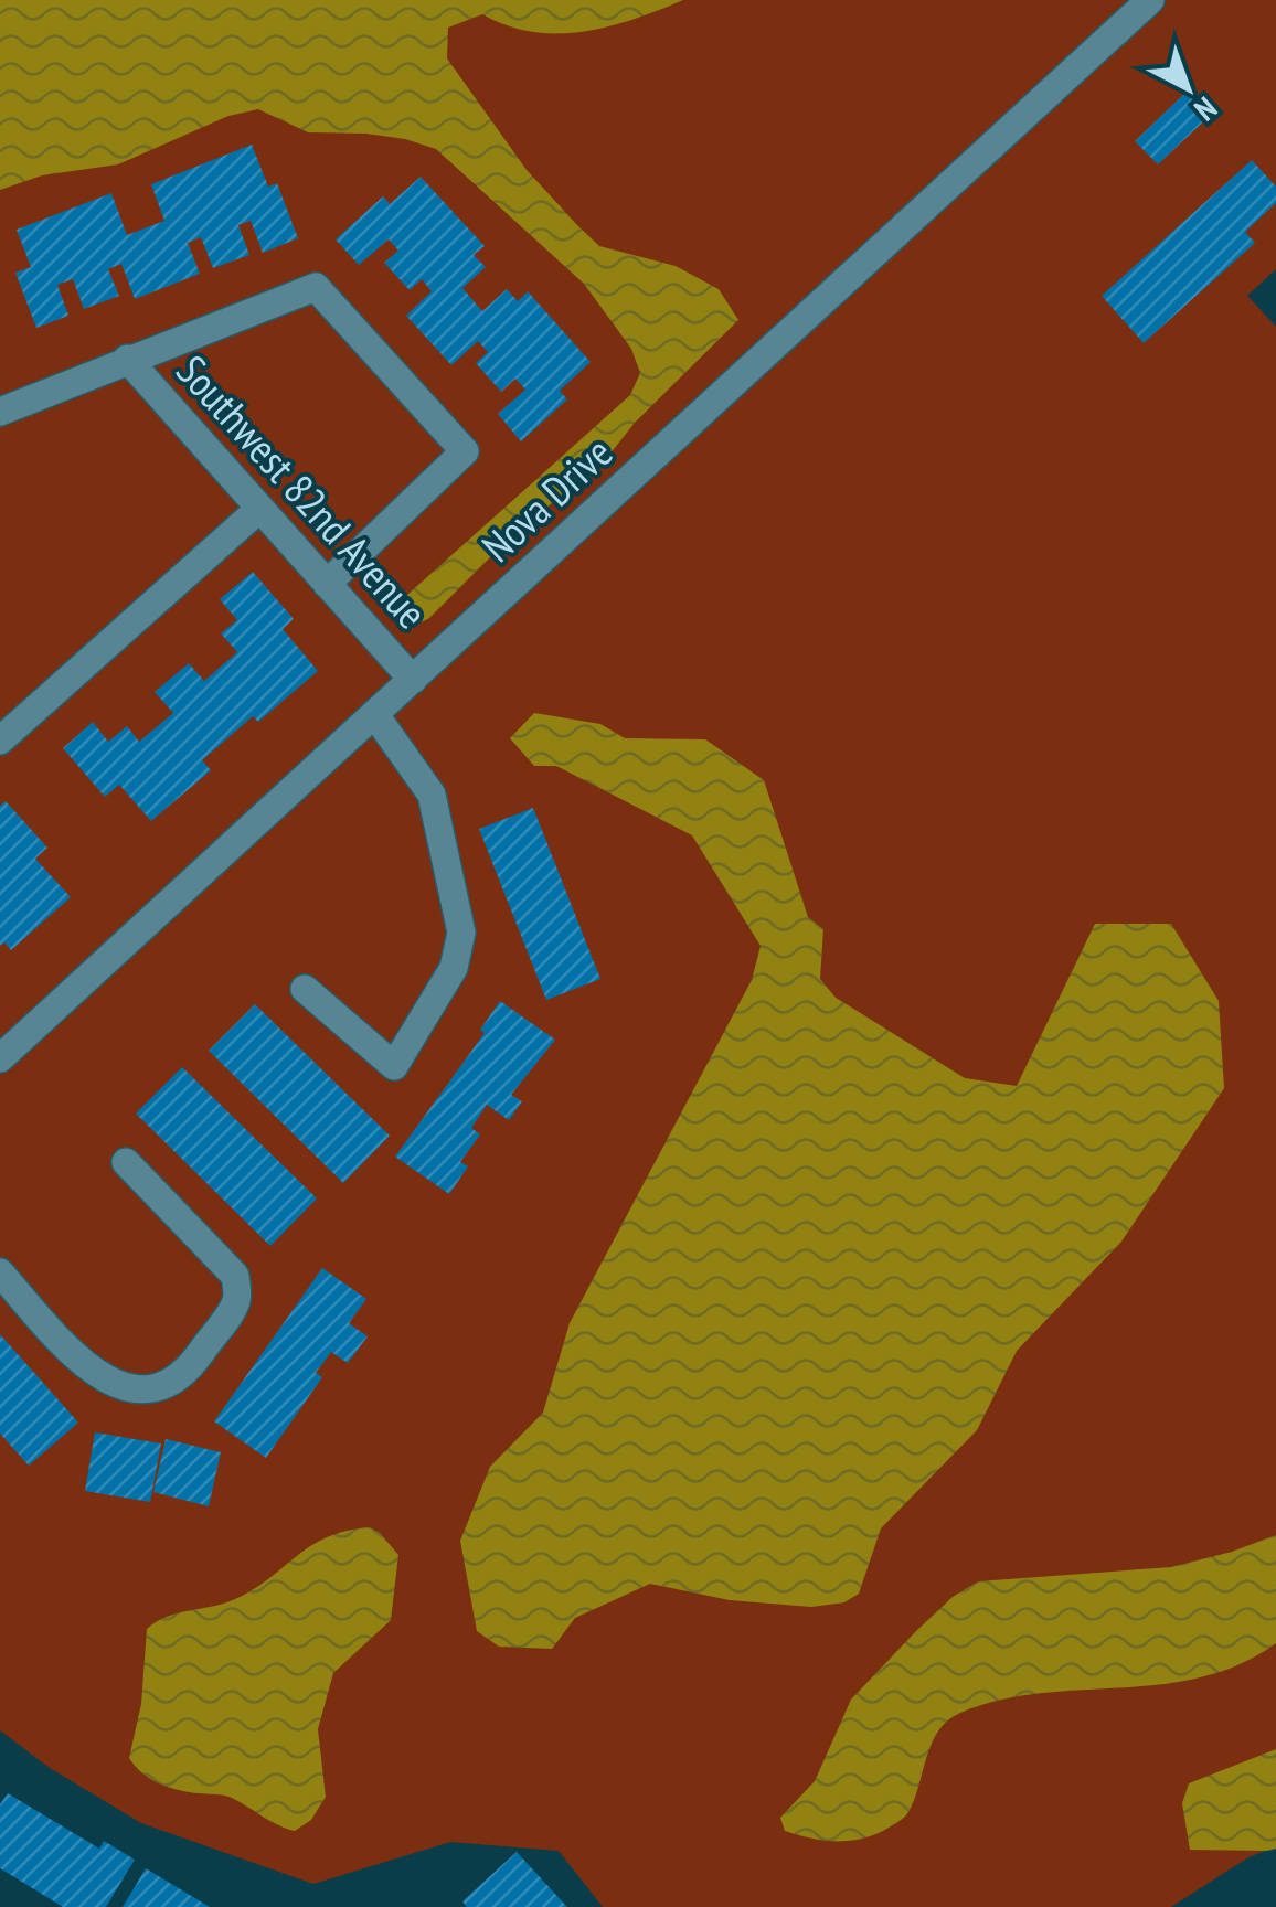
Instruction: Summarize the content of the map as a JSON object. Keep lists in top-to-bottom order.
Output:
{
  "streets": {
    "street": ["Southwest 82nd Avenue", "Nova Drive"]
  },
  "crossings": [
    ["Southwest 82nd Avenue", "Nova Drive"]
  ],
  "north": "bottom right"
}
